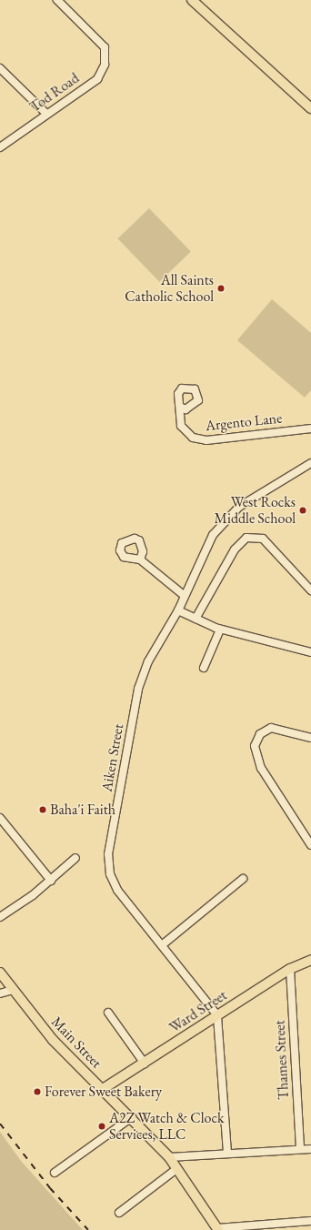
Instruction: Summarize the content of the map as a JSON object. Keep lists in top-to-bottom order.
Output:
{
  "streets": {
    "main road": ["Ward Street", "Main Street"],
    "street": [
      "Tod Road",
      "Argento Lane",
      "Aiken Street",
      "Thames Street"
    ]
  },
  "crossings": [
    ["Aiken Street", "Ward Street"],
    ["Ward Street", "Main Street"],
    ["Ward Street", "Thames Street"]
  ],
  "places": [
    "All Saints Catholic School",
    "West Rocks Middle School",
    "Baha'i Faith",
    "Forever Sweet Bakery",
    "A2Z Watch & Clock Services, LLC"
  ]
}
